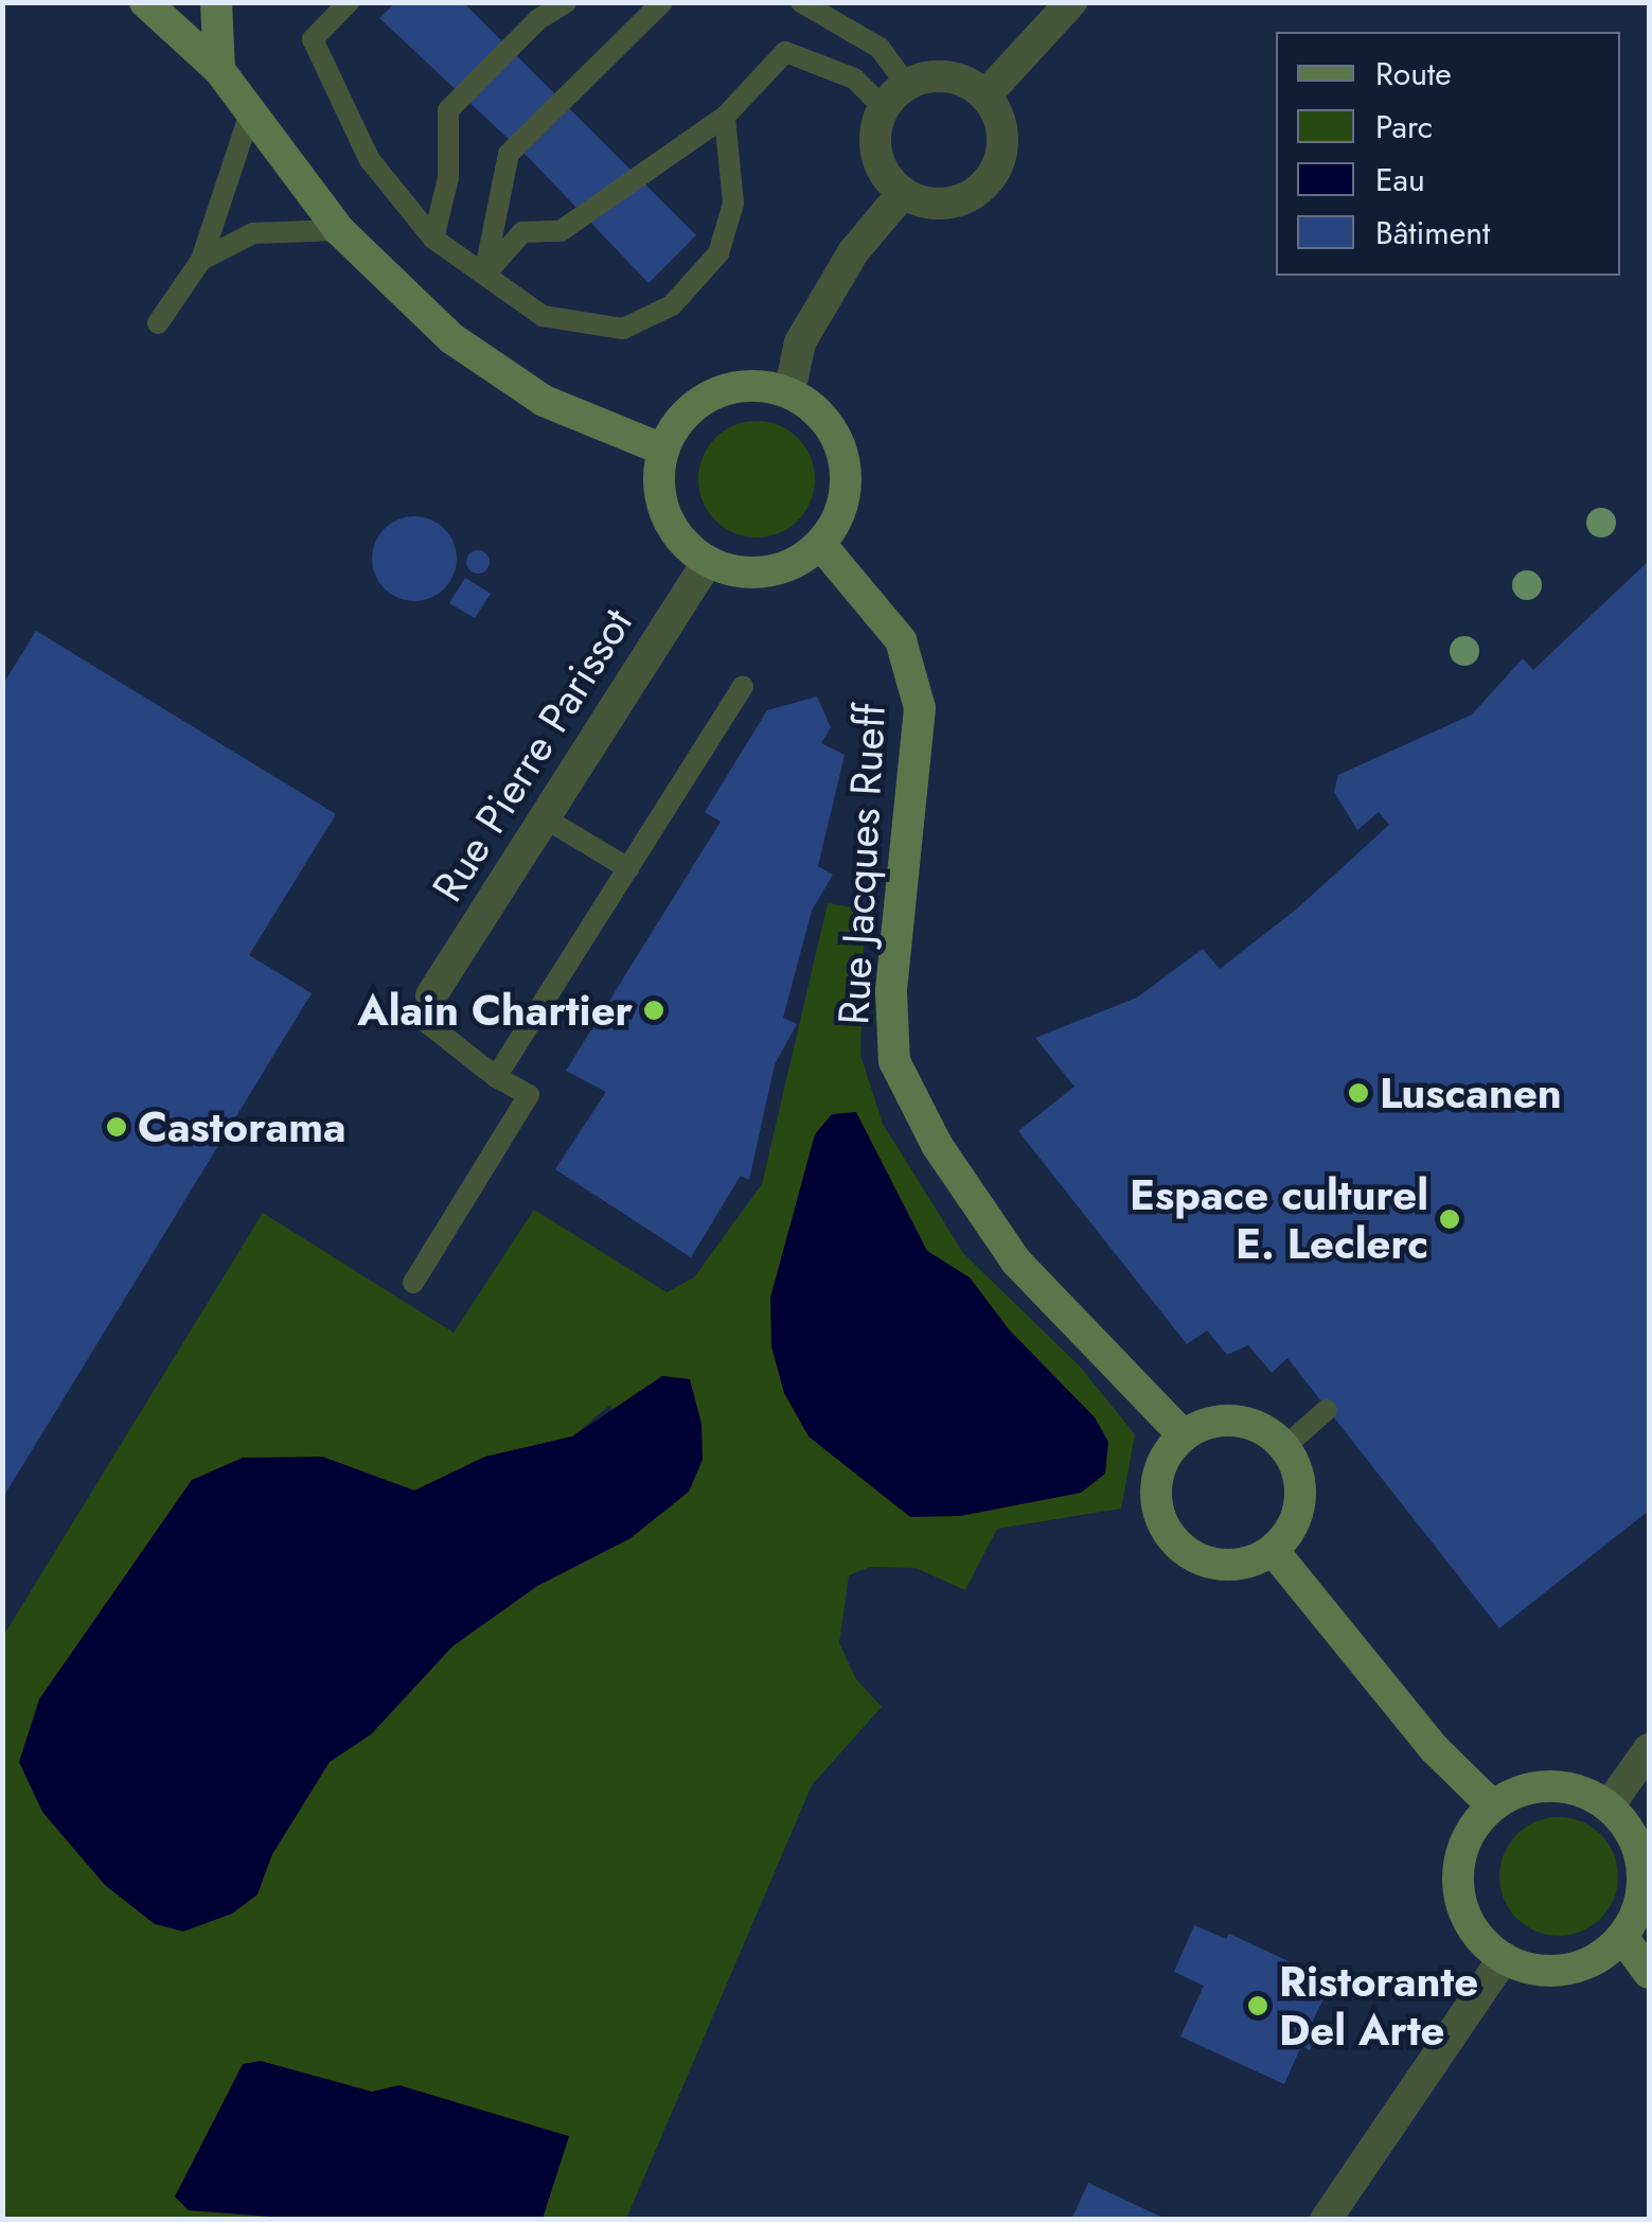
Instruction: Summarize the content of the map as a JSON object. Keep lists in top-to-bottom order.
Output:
{
  "streets": {
    "street": ["Rue Pierre Parissot", "Rue Jacques Rueff"]
  },
  "crossings": [
    ["Rue Pierre Parissot", "Rue Jacques Rueff"]
  ],
  "places": [
    "Alain Chartier",
    "Luscanen",
    "Castorama",
    "Espace culturel E. Leclerc",
    "Ristorante Del Arte"
  ],
  "legend": [
    "Route",
    "Parc",
    "Eau",
    "Bâtiment"
  ]
}
